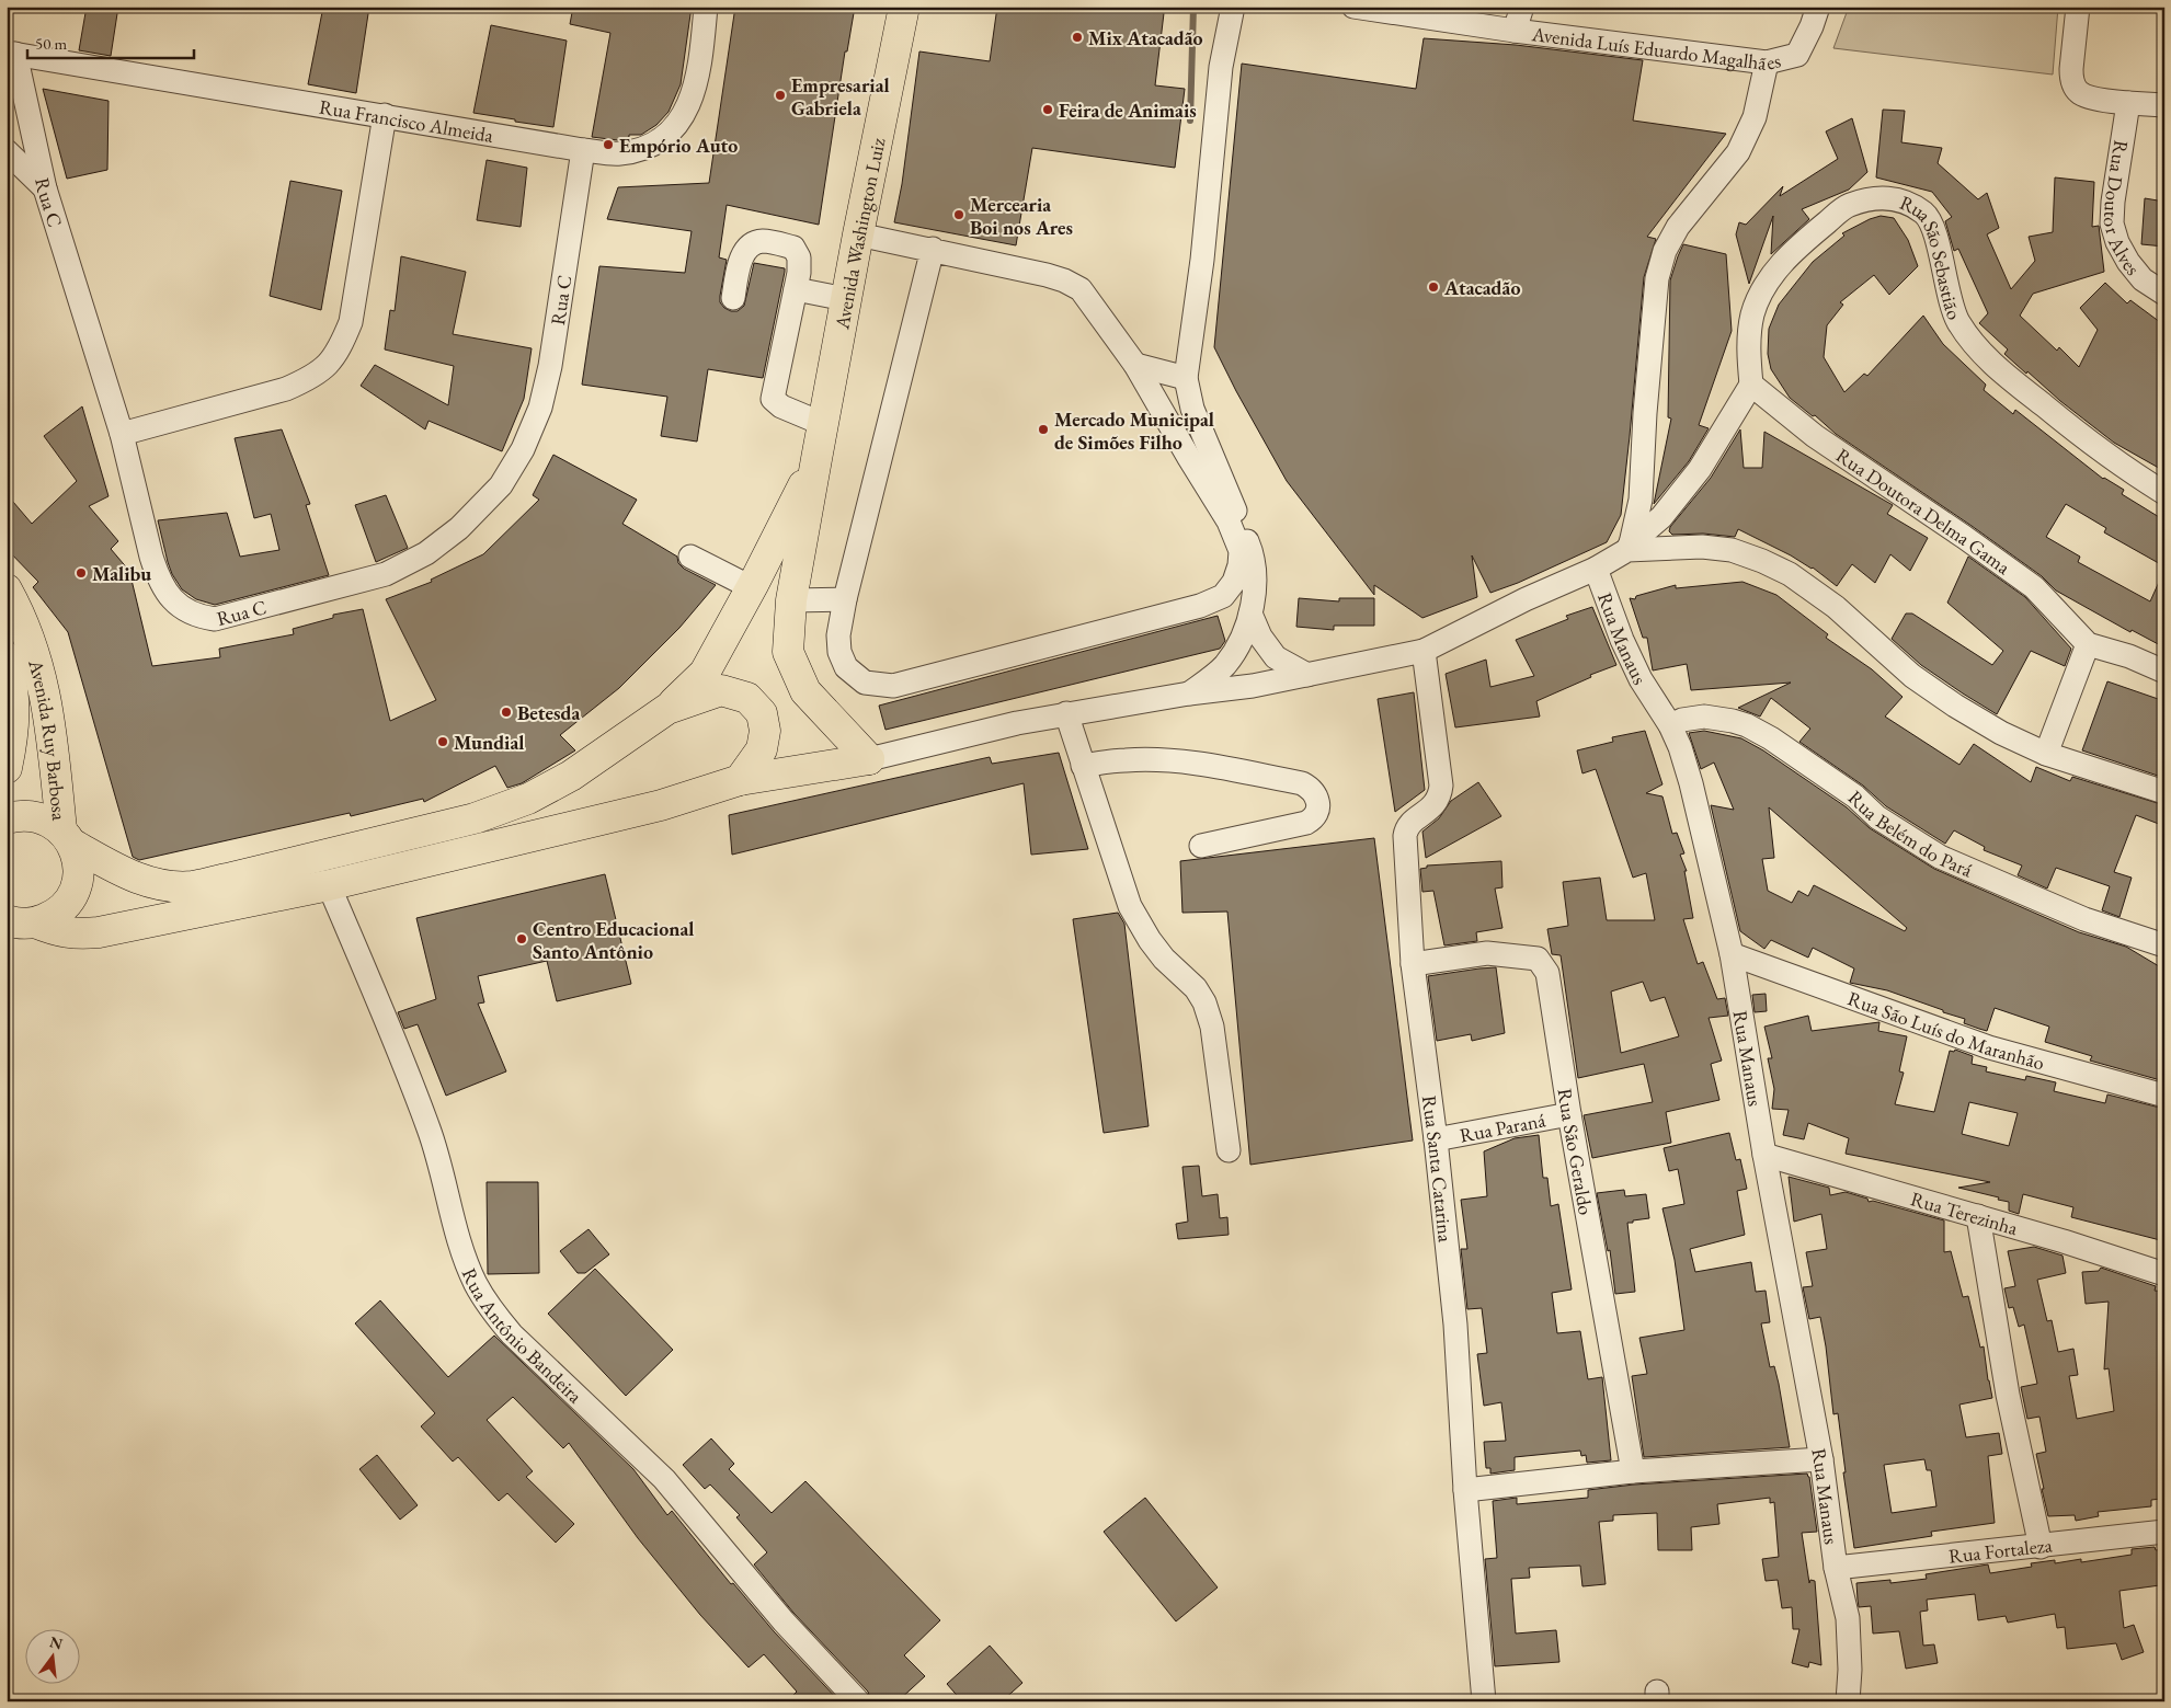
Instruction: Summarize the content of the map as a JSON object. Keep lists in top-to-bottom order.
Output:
{
  "streets": {
    "main road": ["Avenida Washington Luiz", "Avenida Ruy Barbosa"],
    "street": [
      "Avenida Luís Eduardo Magalhães",
      "Rua Francisco Almeida",
      "Rua C",
      "Rua Doutor Alves",
      "Rua São Sebastião",
      "Rua Doutora Delma Gama",
      "Rua Manaus",
      "Rua Belém do Pará",
      "Rua São Luís do Maranhão",
      "Rua Paraná",
      "Rua São Geraldo",
      "Rua Santa Catarina",
      "Rua Terezinha",
      "Rua Antônio Bandeira",
      "Rua Fortaleza"
    ]
  },
  "crossings": [
    ["Rua Francisco Almeida", "Rua C"],
    ["Rua São Sebastião", "Rua Doutora Delma Gama"],
    ["Rua Manaus", "Rua Belém do Pará"],
    ["Rua Manaus", "Rua São Luís do Maranhão"],
    ["Rua Manaus", "Rua Terezinha"],
    ["Rua Manaus", "Rua Fortaleza"],
    ["Rua Paraná", "Rua São Geraldo"],
    ["Rua Paraná", "Rua Santa Catarina"],
    ["Rua São Geraldo", "Rua Santa Catarina"]
  ],
  "places": [
    "Mix Atacadão",
    "Empresarial Gabriela",
    "Feira de Animais",
    "Empório Auto",
    "Mercearia Boi nos Ares",
    "Atacadão",
    "Mercado Municipal de Simões Filho",
    "Malibu",
    "Betesda",
    "Mundial",
    "Centro Educacional Santo Antônio"
  ],
  "scale_bar": "50 m",
  "north": "top"
}
